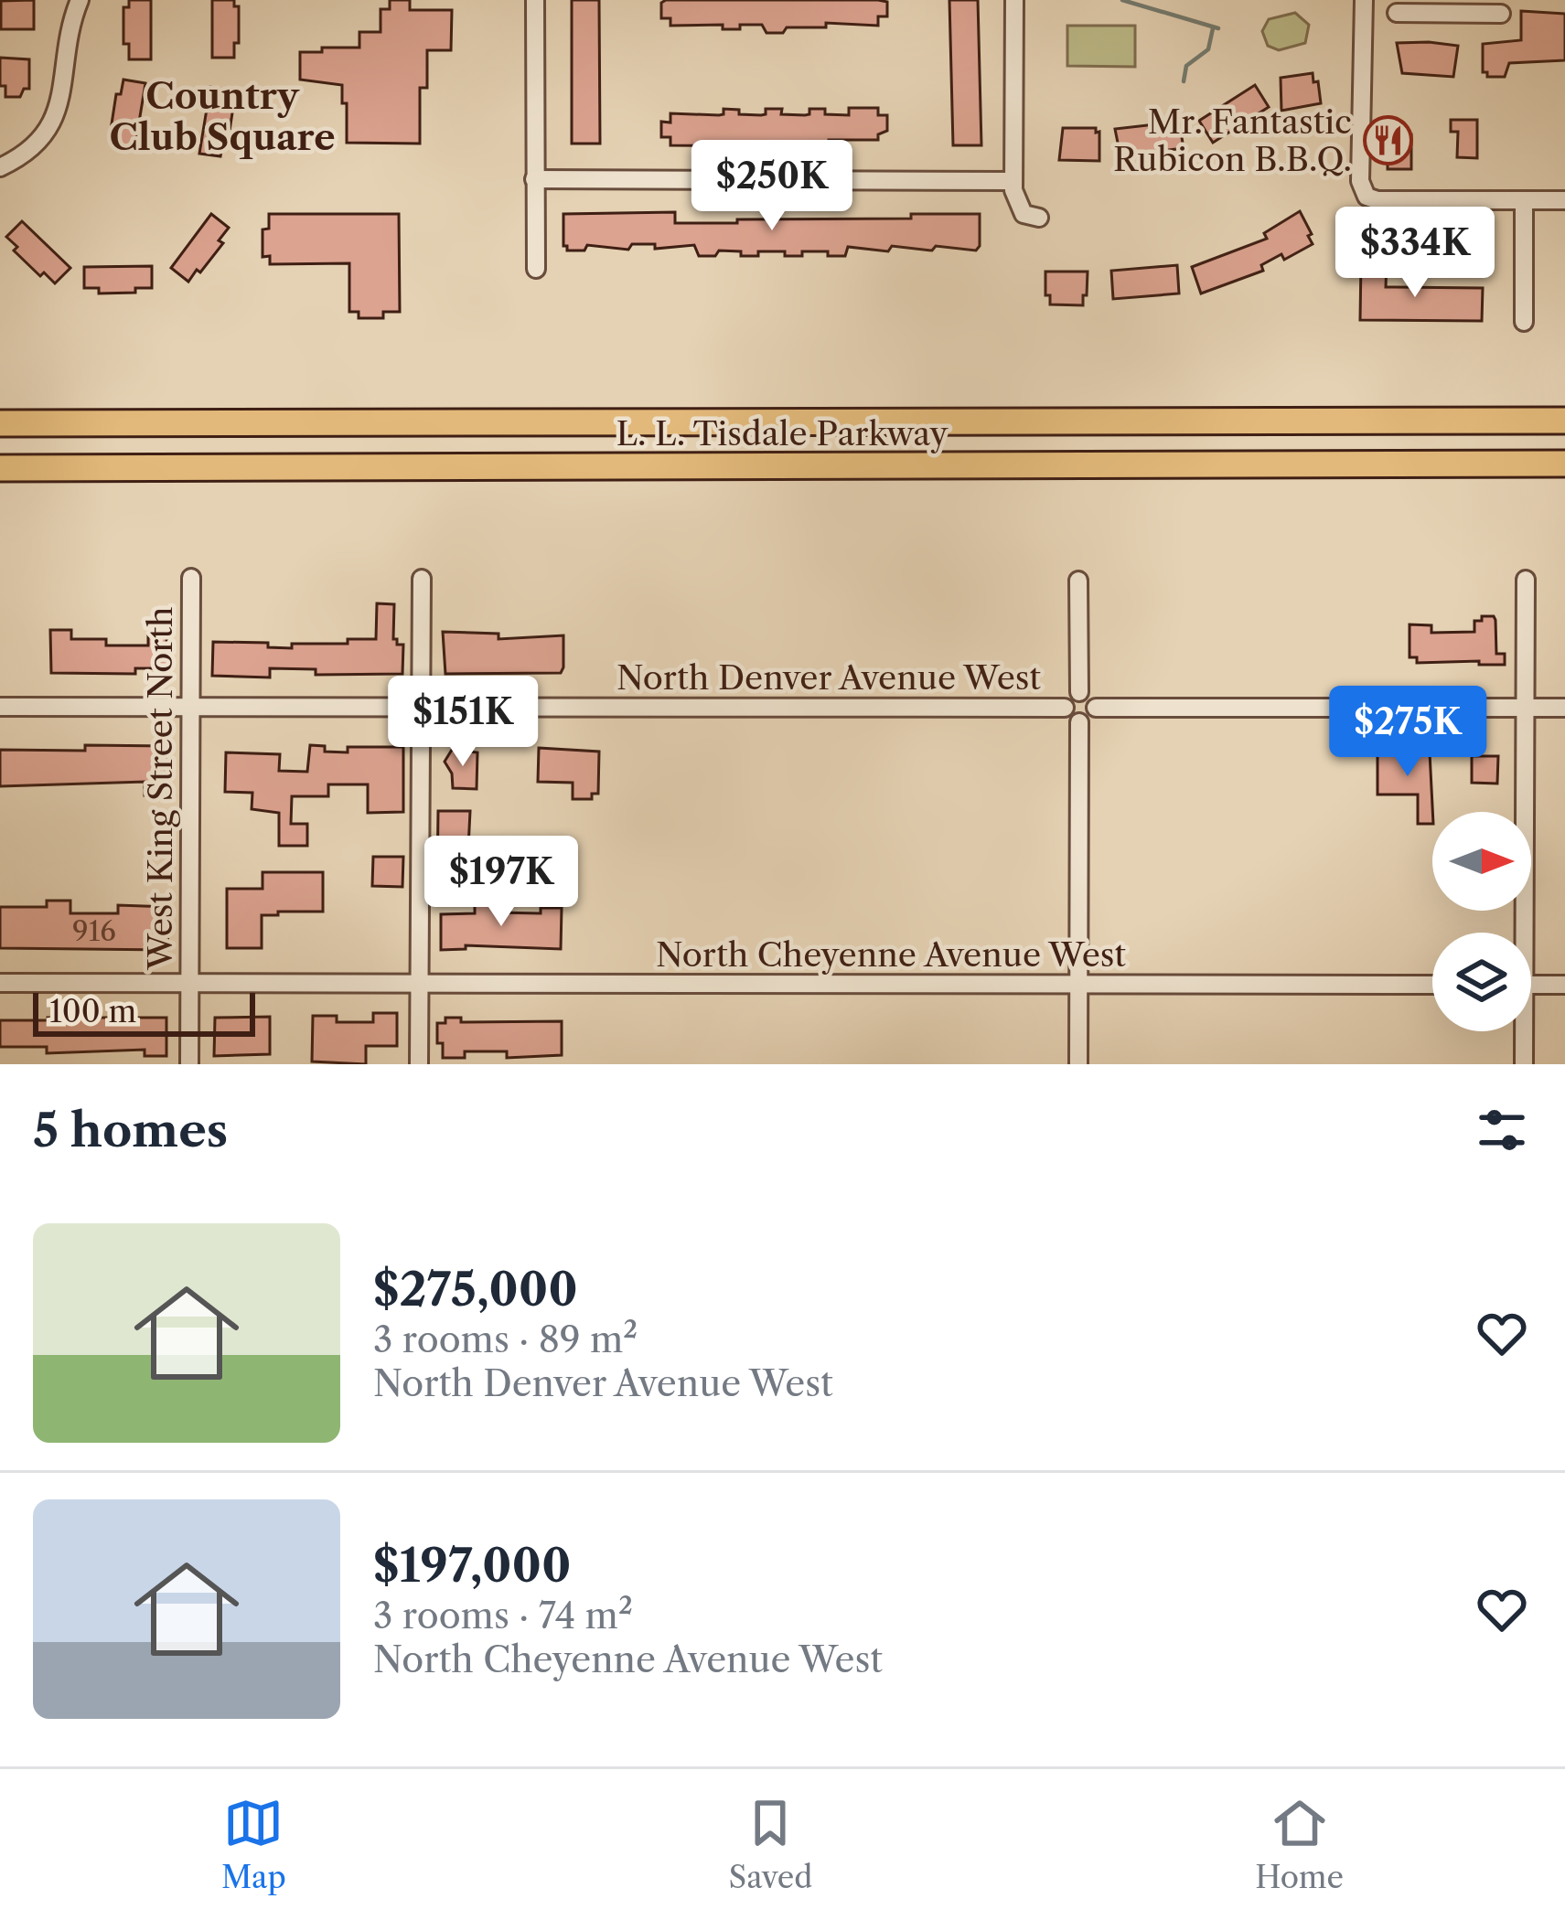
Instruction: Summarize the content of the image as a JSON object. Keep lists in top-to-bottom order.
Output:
{
  "streets": {
    "highway": ["L. L. Tisdale Parkway"],
    "street": ["North Denver Avenue West", "West King Street North", "North Cheyenne Avenue West"]
  },
  "crossings": [
    ["North Denver Avenue West", "West King Street North"],
    ["West King Street North", "North Cheyenne Avenue West"]
  ],
  "districts": ["Country Club Square"],
  "places": {
    "restaurant": ["Mr. Fantastic Rubicon B.B.Q."]
  },
  "house_numbers": ["916"],
  "scale_bar": "100 m",
  "north": "right",
  "page": {
    "price": [
      "$250K",
      "$334K",
      "$151K",
      "$275K",
      "$197K"
    ],
    "scale": "100 m",
    "heading": "5 homes",
    "list": [
      {
        "name": "$275,000",
        "note": "3 rooms · 89 m² · North Denver Avenue West"
      },
      {
        "name": "$197,000",
        "note": "3 rooms · 74 m² · North Cheyenne Avenue West"
      }
    ],
    "tabs": ["Map", "Saved", "Home"]
  }
}
